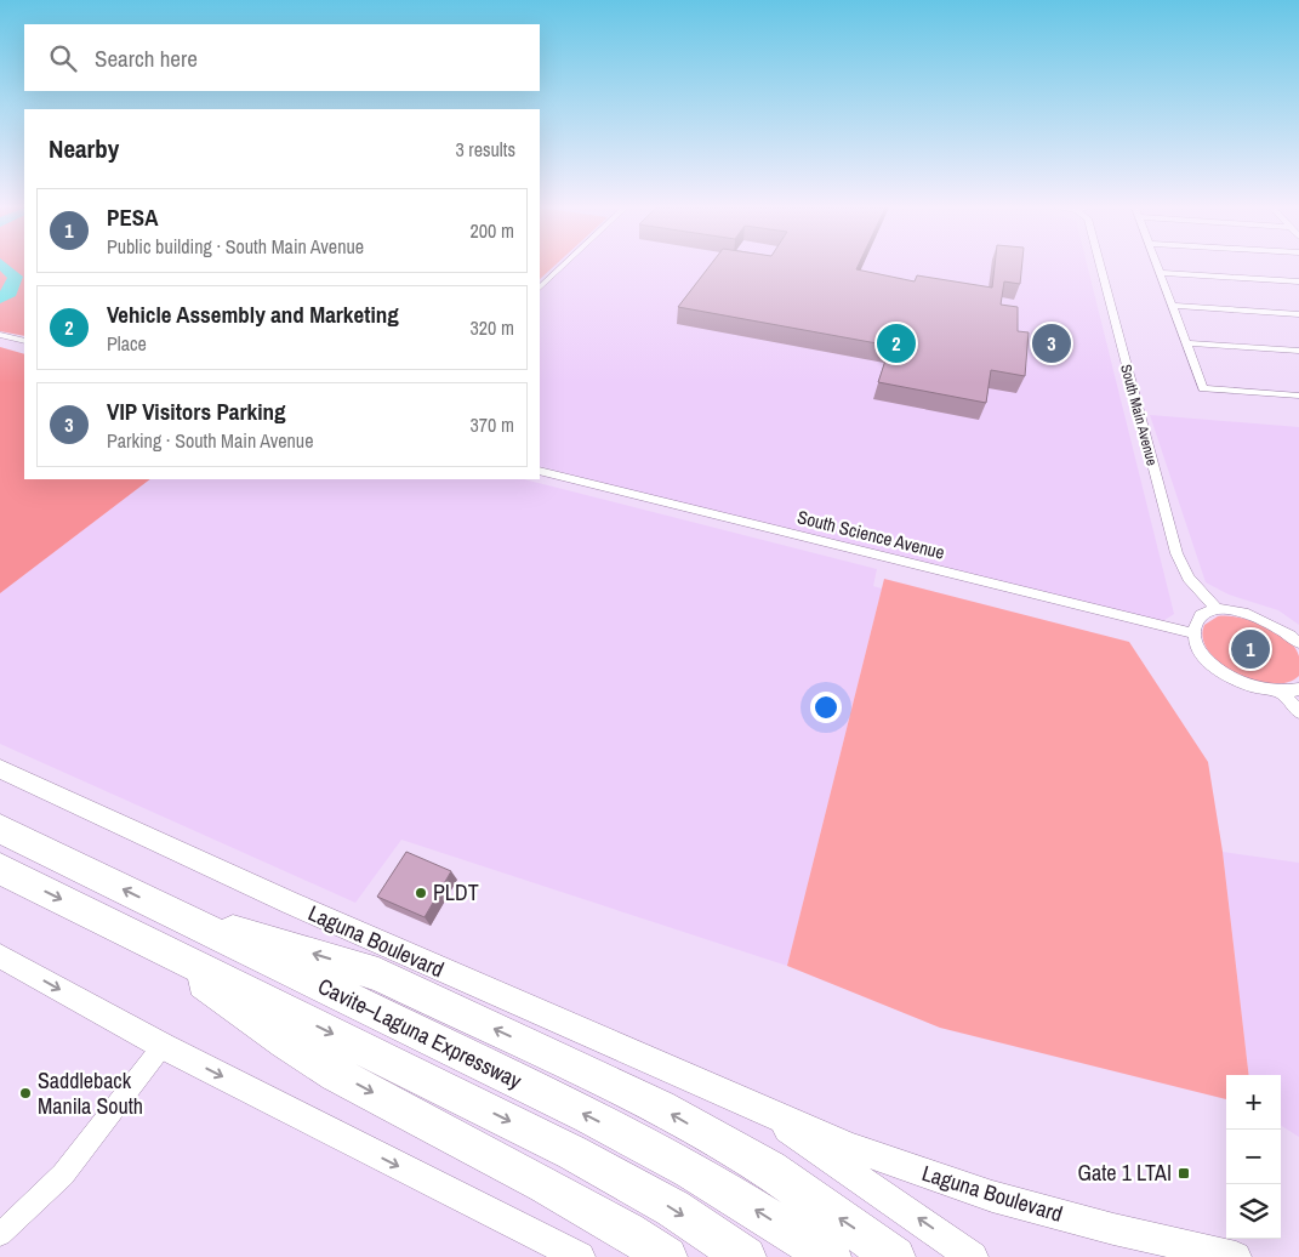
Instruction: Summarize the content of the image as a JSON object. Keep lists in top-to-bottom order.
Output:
{
  "streets": {
    "highway": ["Cavite–Laguna Expressway"],
    "main road": ["Laguna Boulevard"],
    "street": ["South Main Avenue", "South Science Avenue"]
  },
  "places": {
    "other": ["PLDT", "Saddleback Manila South"],
    "transit": ["Gate 1 LTAI"]
  },
  "page": {
    "search": "Search here",
    "heading": ["Nearby", "3 results"],
    "list": [
      {
        "mark": "1",
        "name": "PESA",
        "note": "Public building · South Main Avenue",
        "value": "200 m"
      },
      {
        "mark": "2",
        "name": "Vehicle Assembly and Marketing",
        "note": "Place",
        "value": "320 m"
      },
      {
        "mark": "3",
        "name": "VIP Visitors Parking",
        "note": "Parking · South Main Avenue",
        "value": "370 m"
      }
    ],
    "pins": ["2", "3", "1"],
    "map_buttons": ["+", "−"]
  }
}
